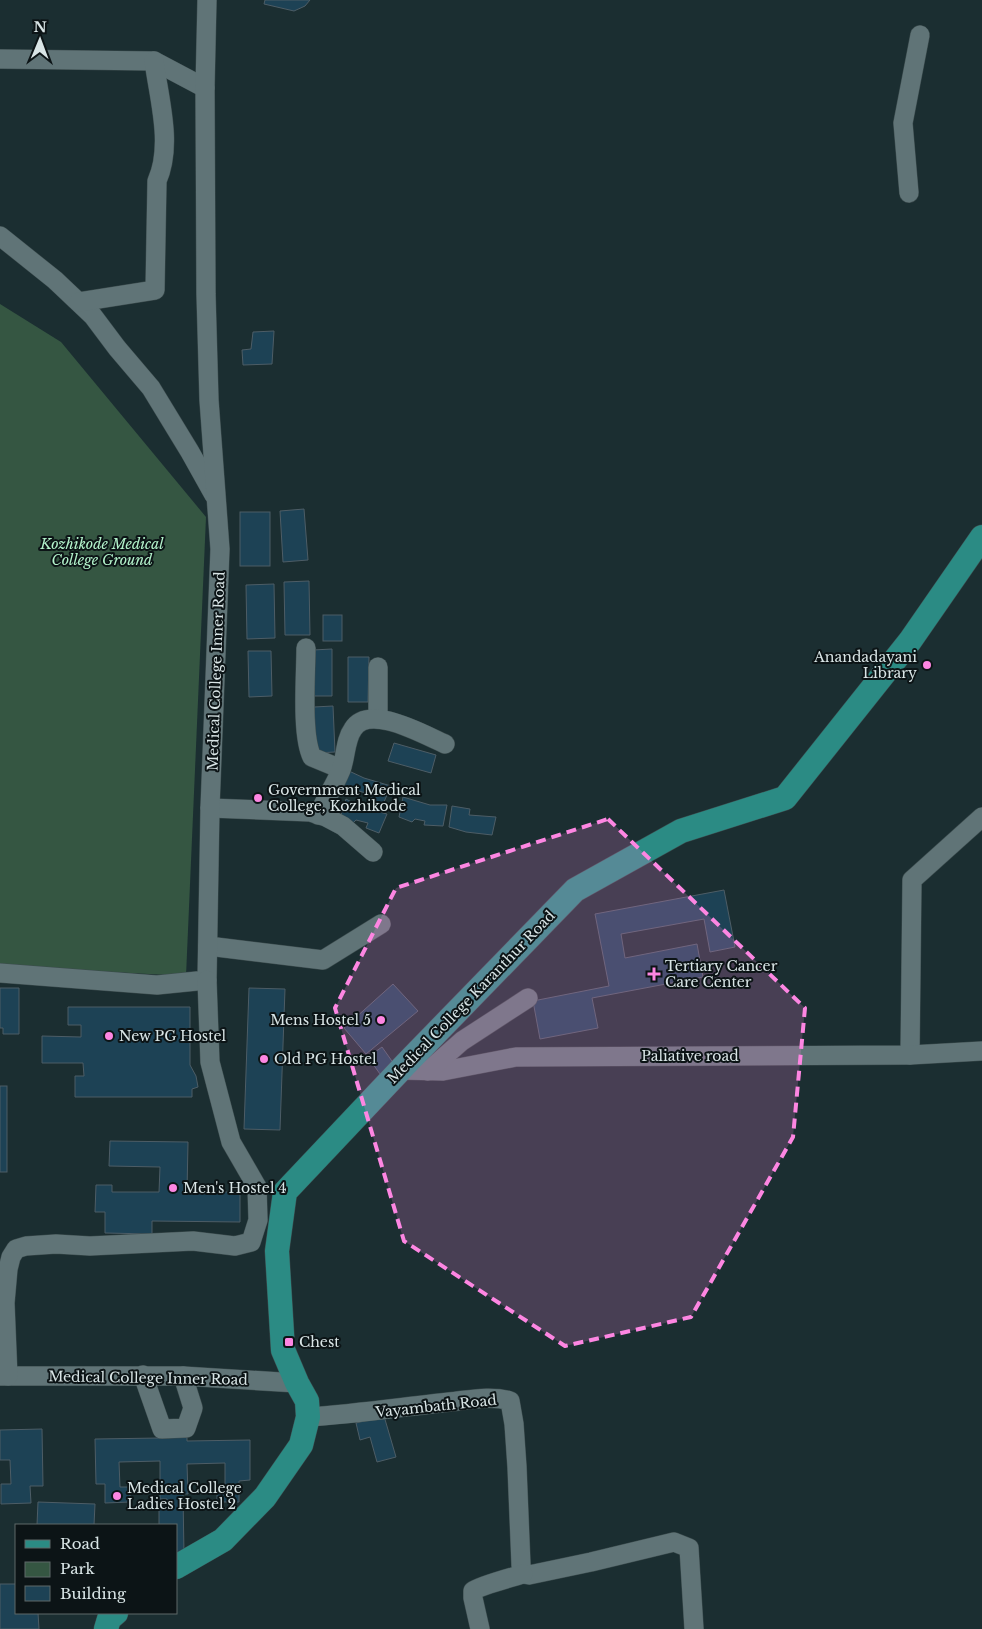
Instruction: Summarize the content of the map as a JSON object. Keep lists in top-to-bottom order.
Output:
{
  "streets": {
    "main road": ["Medical College Karanthur Road"],
    "street": ["Medical College Inner Road", "Paliative road", "Vayambath Road"]
  },
  "crossings": [
    ["Medical College Inner Road", "Medical College Karanthur Road"],
    ["Medical College Karanthur Road", "Paliative road"],
    ["Medical College Karanthur Road", "Vayambath Road"]
  ],
  "parks": ["Kozhikode Medical College Ground"],
  "places": {
    "other": [
      "Anandadayani Library",
      "Government Medical College, Kozhikode",
      "Mens Hostel 5",
      "New PG Hostel",
      "Old PG Hostel",
      "Men's Hostel 4",
      "Medical College Ladies Hostel 2"
    ],
    "health": ["Tertiary Cancer Care Center"],
    "transit": ["Chest"]
  },
  "legend": ["Road", "Park", "Building"],
  "north": "top"
}
